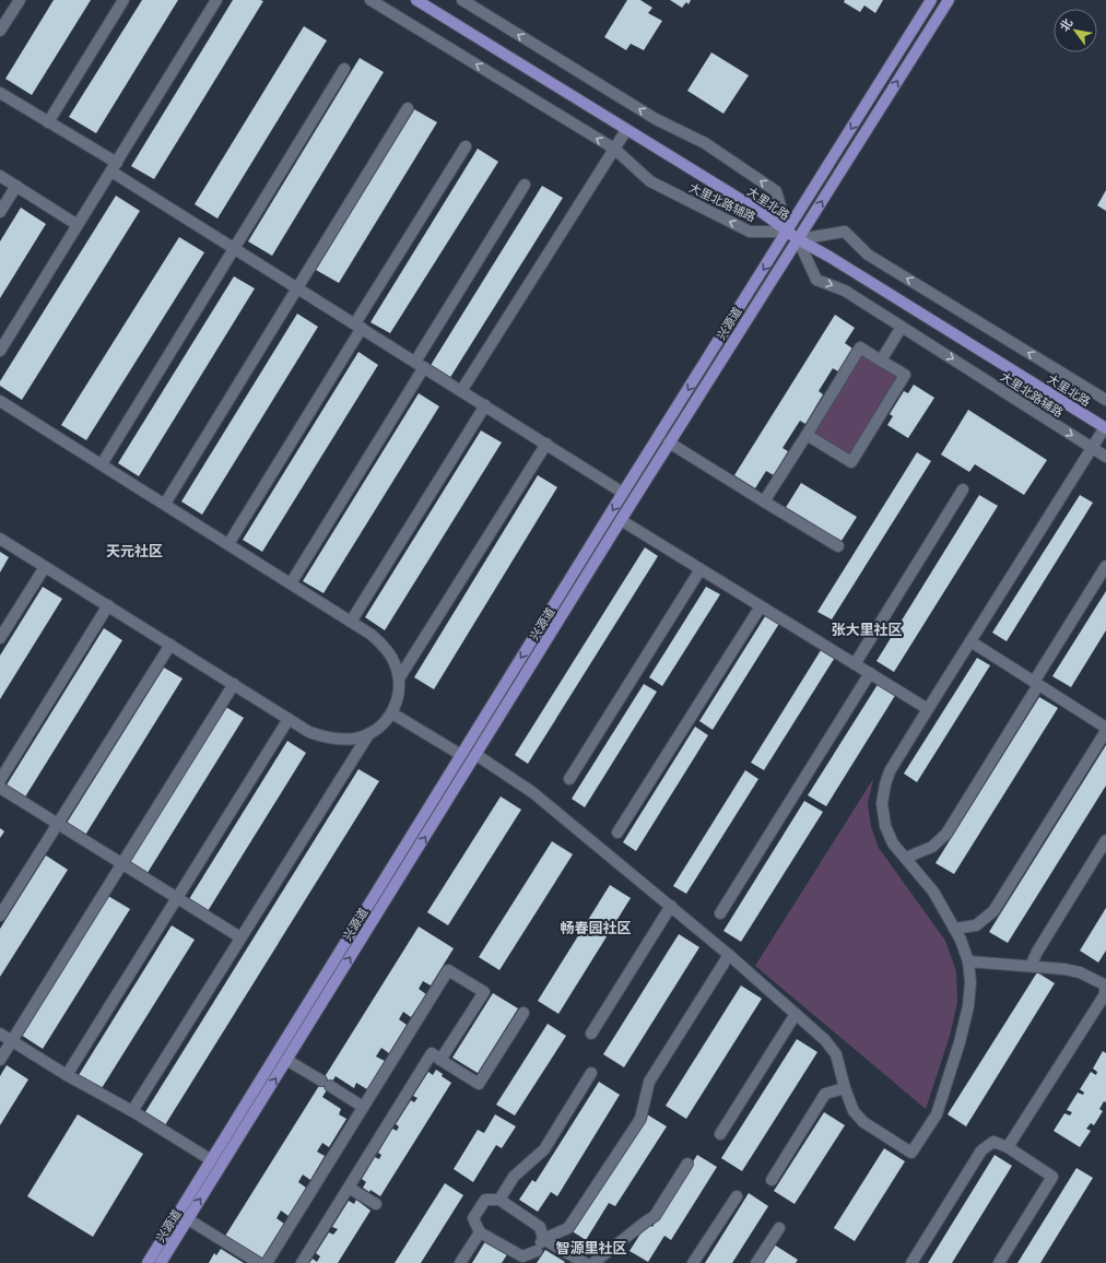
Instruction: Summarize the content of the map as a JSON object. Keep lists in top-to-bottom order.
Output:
{
  "streets": {
    "main road": ["大里北路", "兴源道"],
    "street": ["大里北路辅路"]
  },
  "crossings": [
    ["大里北路辅路", "大里北路"],
    ["大里北路辅路", "兴源道"],
    ["大里北路", "兴源道"]
  ],
  "districts": [
    "天元社区",
    "张大里社区",
    "畅春园社区",
    "智源里社区"
  ],
  "north": "top left"
}
